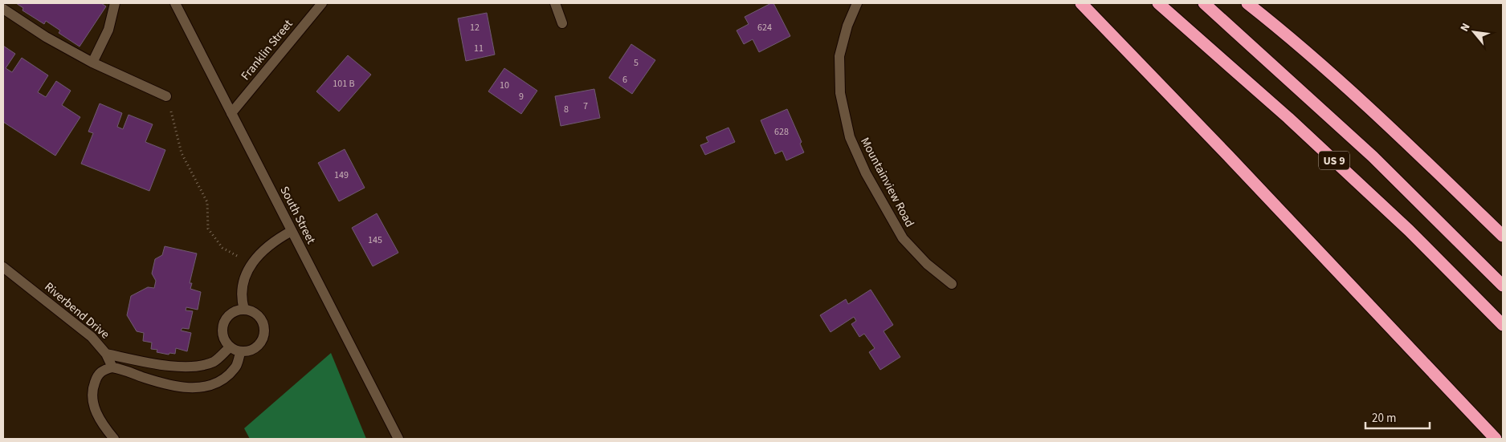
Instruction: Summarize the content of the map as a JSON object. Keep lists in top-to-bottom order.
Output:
{
  "streets": {
    "highway": ["US 9"],
    "street": [
      "Franklin Street",
      "Mountainview Road",
      "South Street",
      "Riverbend Drive"
    ]
  },
  "crossings": [
    ["Franklin Street", "South Street"]
  ],
  "house_numbers": [
    "12",
    "624",
    "11",
    "5",
    "6",
    "101 B",
    "10",
    "9",
    "7",
    "8",
    "628",
    "149",
    "145"
  ],
  "scale_bar": "20 m",
  "north": "top left"
}
